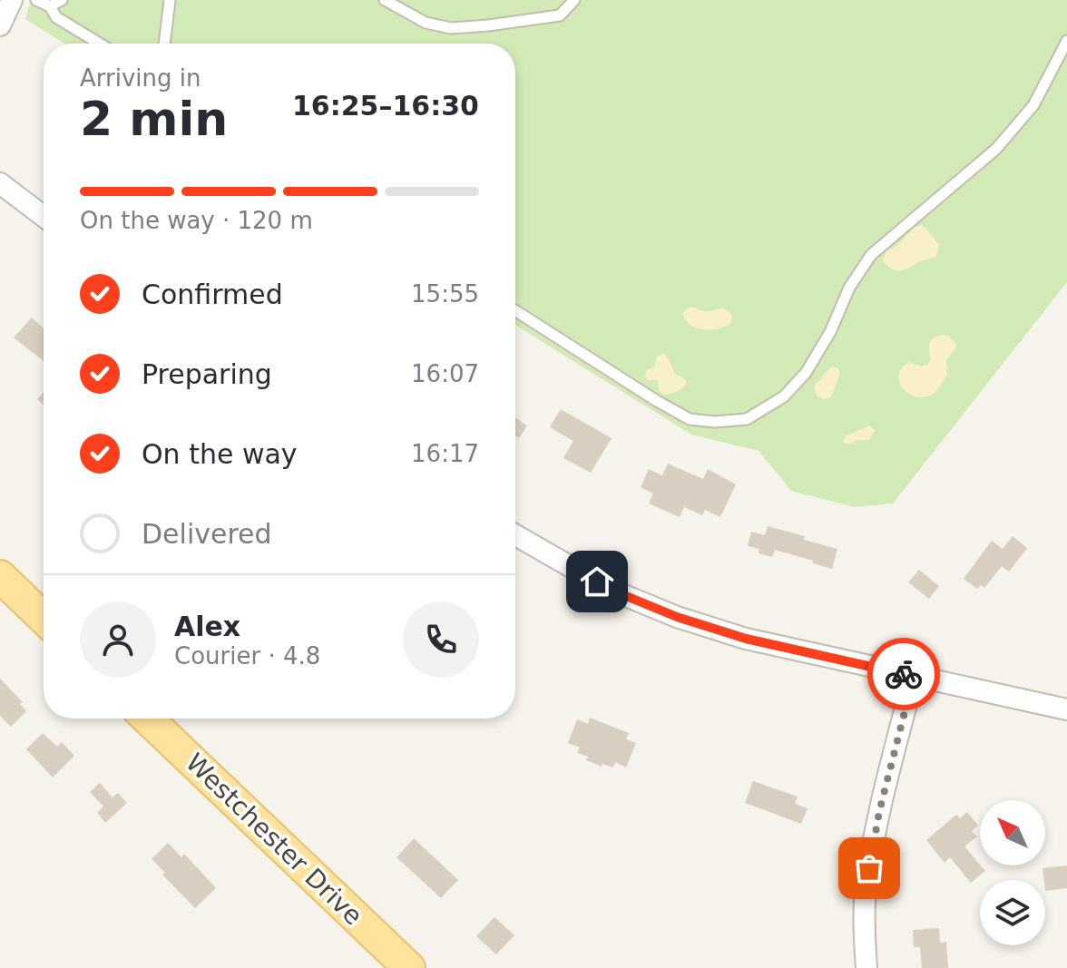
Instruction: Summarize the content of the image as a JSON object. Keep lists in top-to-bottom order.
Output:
{
  "streets": {
    "main road": ["Westchester Drive"]
  },
  "north": "top left",
  "page": {
    "heading": ["2 min", "Arriving in", "16:25–16:30"],
    "panel": ["Alex", "Courier · 4.8"],
    "bar": "On the way · 120 m",
    "list": [
      ["Confirmed", "15:55"],
      ["Preparing", "16:07"],
      ["On the way", "16:17"],
      "Delivered"
    ]
  }
}
